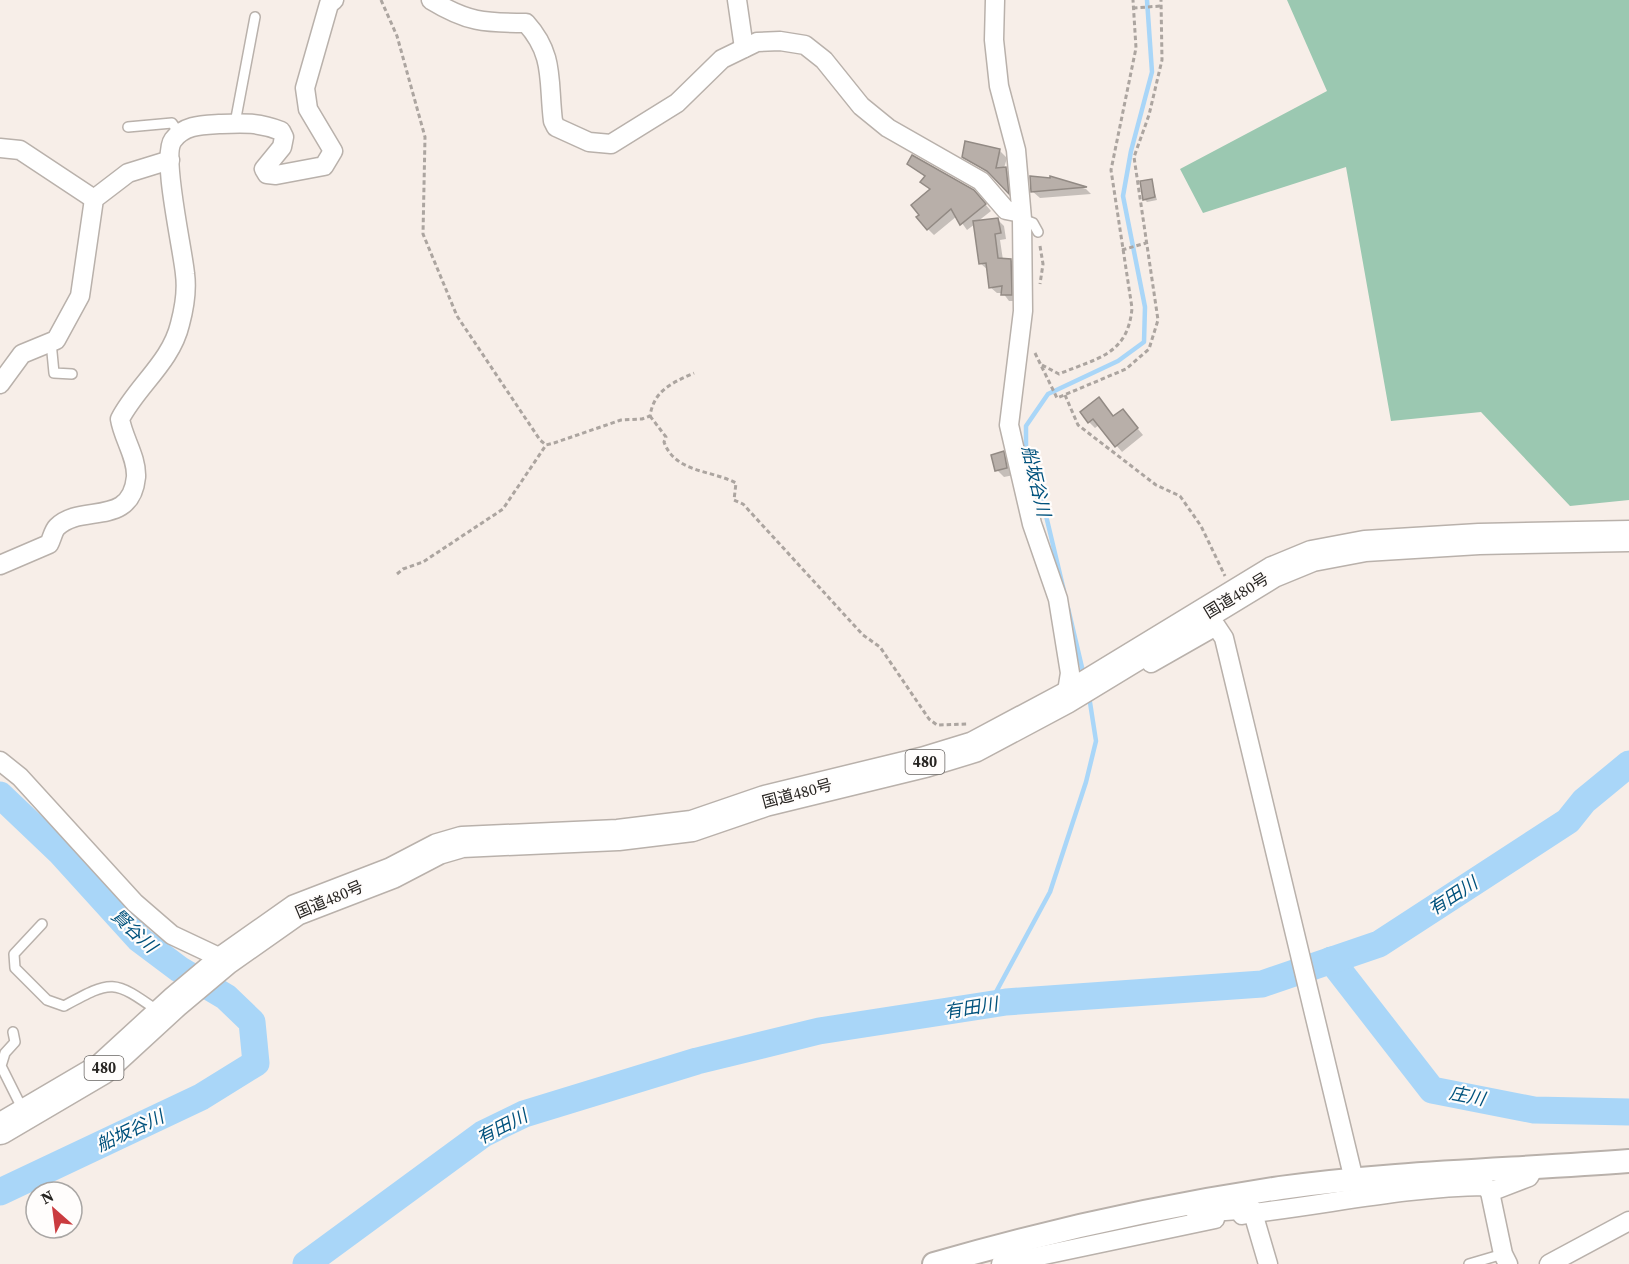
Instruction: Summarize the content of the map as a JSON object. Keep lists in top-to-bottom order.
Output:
{
  "streets": {
    "highway": ["国道480号", "480"]
  },
  "water": [
    "船坂谷川",
    "有田川",
    "賢谷川",
    "庄川"
  ],
  "north": "top left"
}
